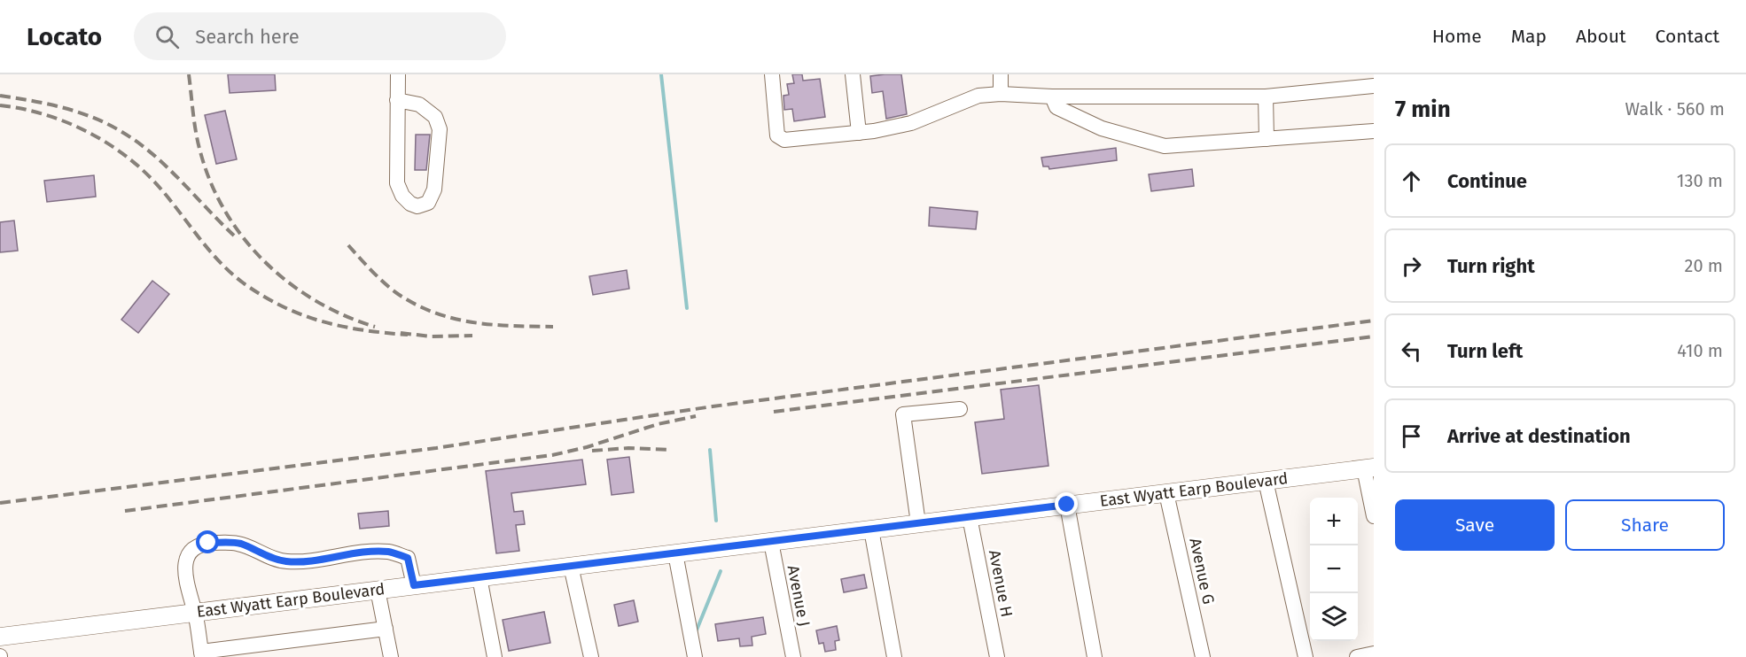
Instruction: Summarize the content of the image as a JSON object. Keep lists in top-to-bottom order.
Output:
{
  "streets": {
    "main road": ["East Wyatt Earp Boulevard"],
    "street": ["Avenue G", "Avenue H", "Avenue J"]
  },
  "crossings": [
    ["East Wyatt Earp Boulevard", "Avenue G"],
    ["East Wyatt Earp Boulevard", "Avenue H"],
    ["East Wyatt Earp Boulevard", "Avenue J"]
  ],
  "page": {
    "header": "Locato",
    "search": "Search here",
    "nav": [
      "Home",
      "Map",
      "About",
      "Contact"
    ],
    "heading": ["7 min", "Walk · 560 m"],
    "list": [
      ["Continue", "130 m"],
      ["Turn right", "20 m"],
      ["Turn left", "410 m"],
      "Arrive at destination"
    ],
    "buttons": ["Save", "Share"],
    "map_buttons": ["+", "−"]
  }
}
